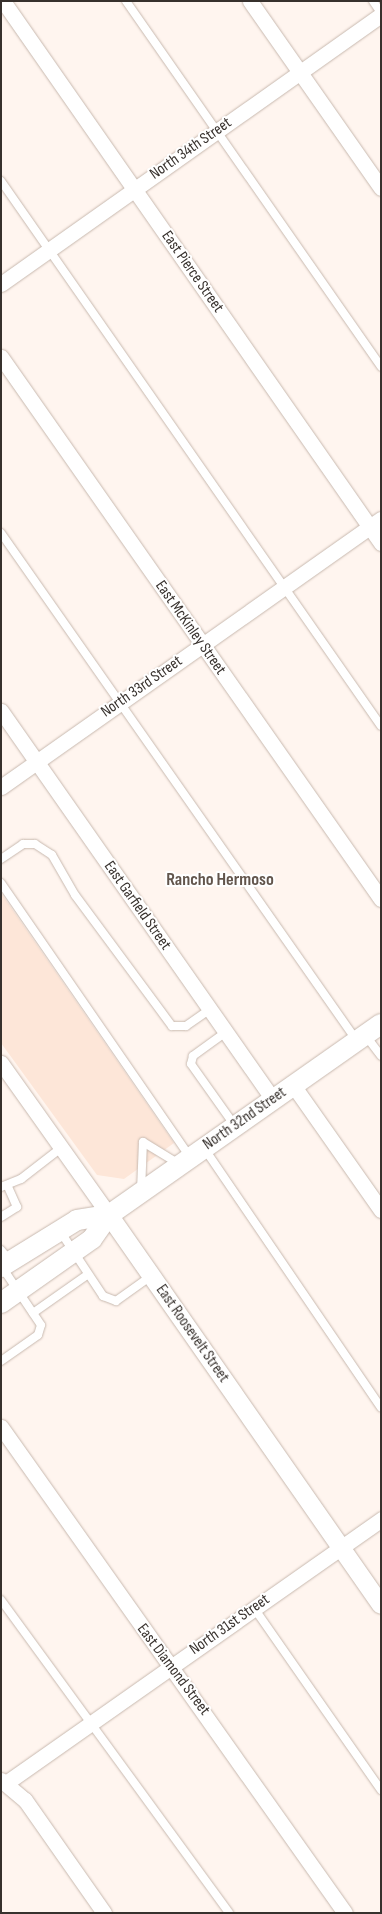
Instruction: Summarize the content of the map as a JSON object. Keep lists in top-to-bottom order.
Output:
{
  "streets": {
    "main road": ["North 32nd Street"],
    "street": [
      "North 34th Street",
      "East Pierce Street",
      "East McKinley Street",
      "North 33rd Street",
      "East Garfield Street",
      "East Roosevelt Street",
      "North 31st Street",
      "East Diamond Street"
    ]
  },
  "crossings": [
    ["North 34th Street", "East Pierce Street"],
    ["East Pierce Street", "North 33rd Street"],
    ["East McKinley Street", "North 33rd Street"],
    ["North 33rd Street", "East Garfield Street"],
    ["East Garfield Street", "North 32nd Street"],
    ["North 32nd Street", "East Roosevelt Street"],
    ["East Roosevelt Street", "North 31st Street"],
    ["North 31st Street", "East Diamond Street"]
  ],
  "districts": ["Rancho Hermoso"]
}
